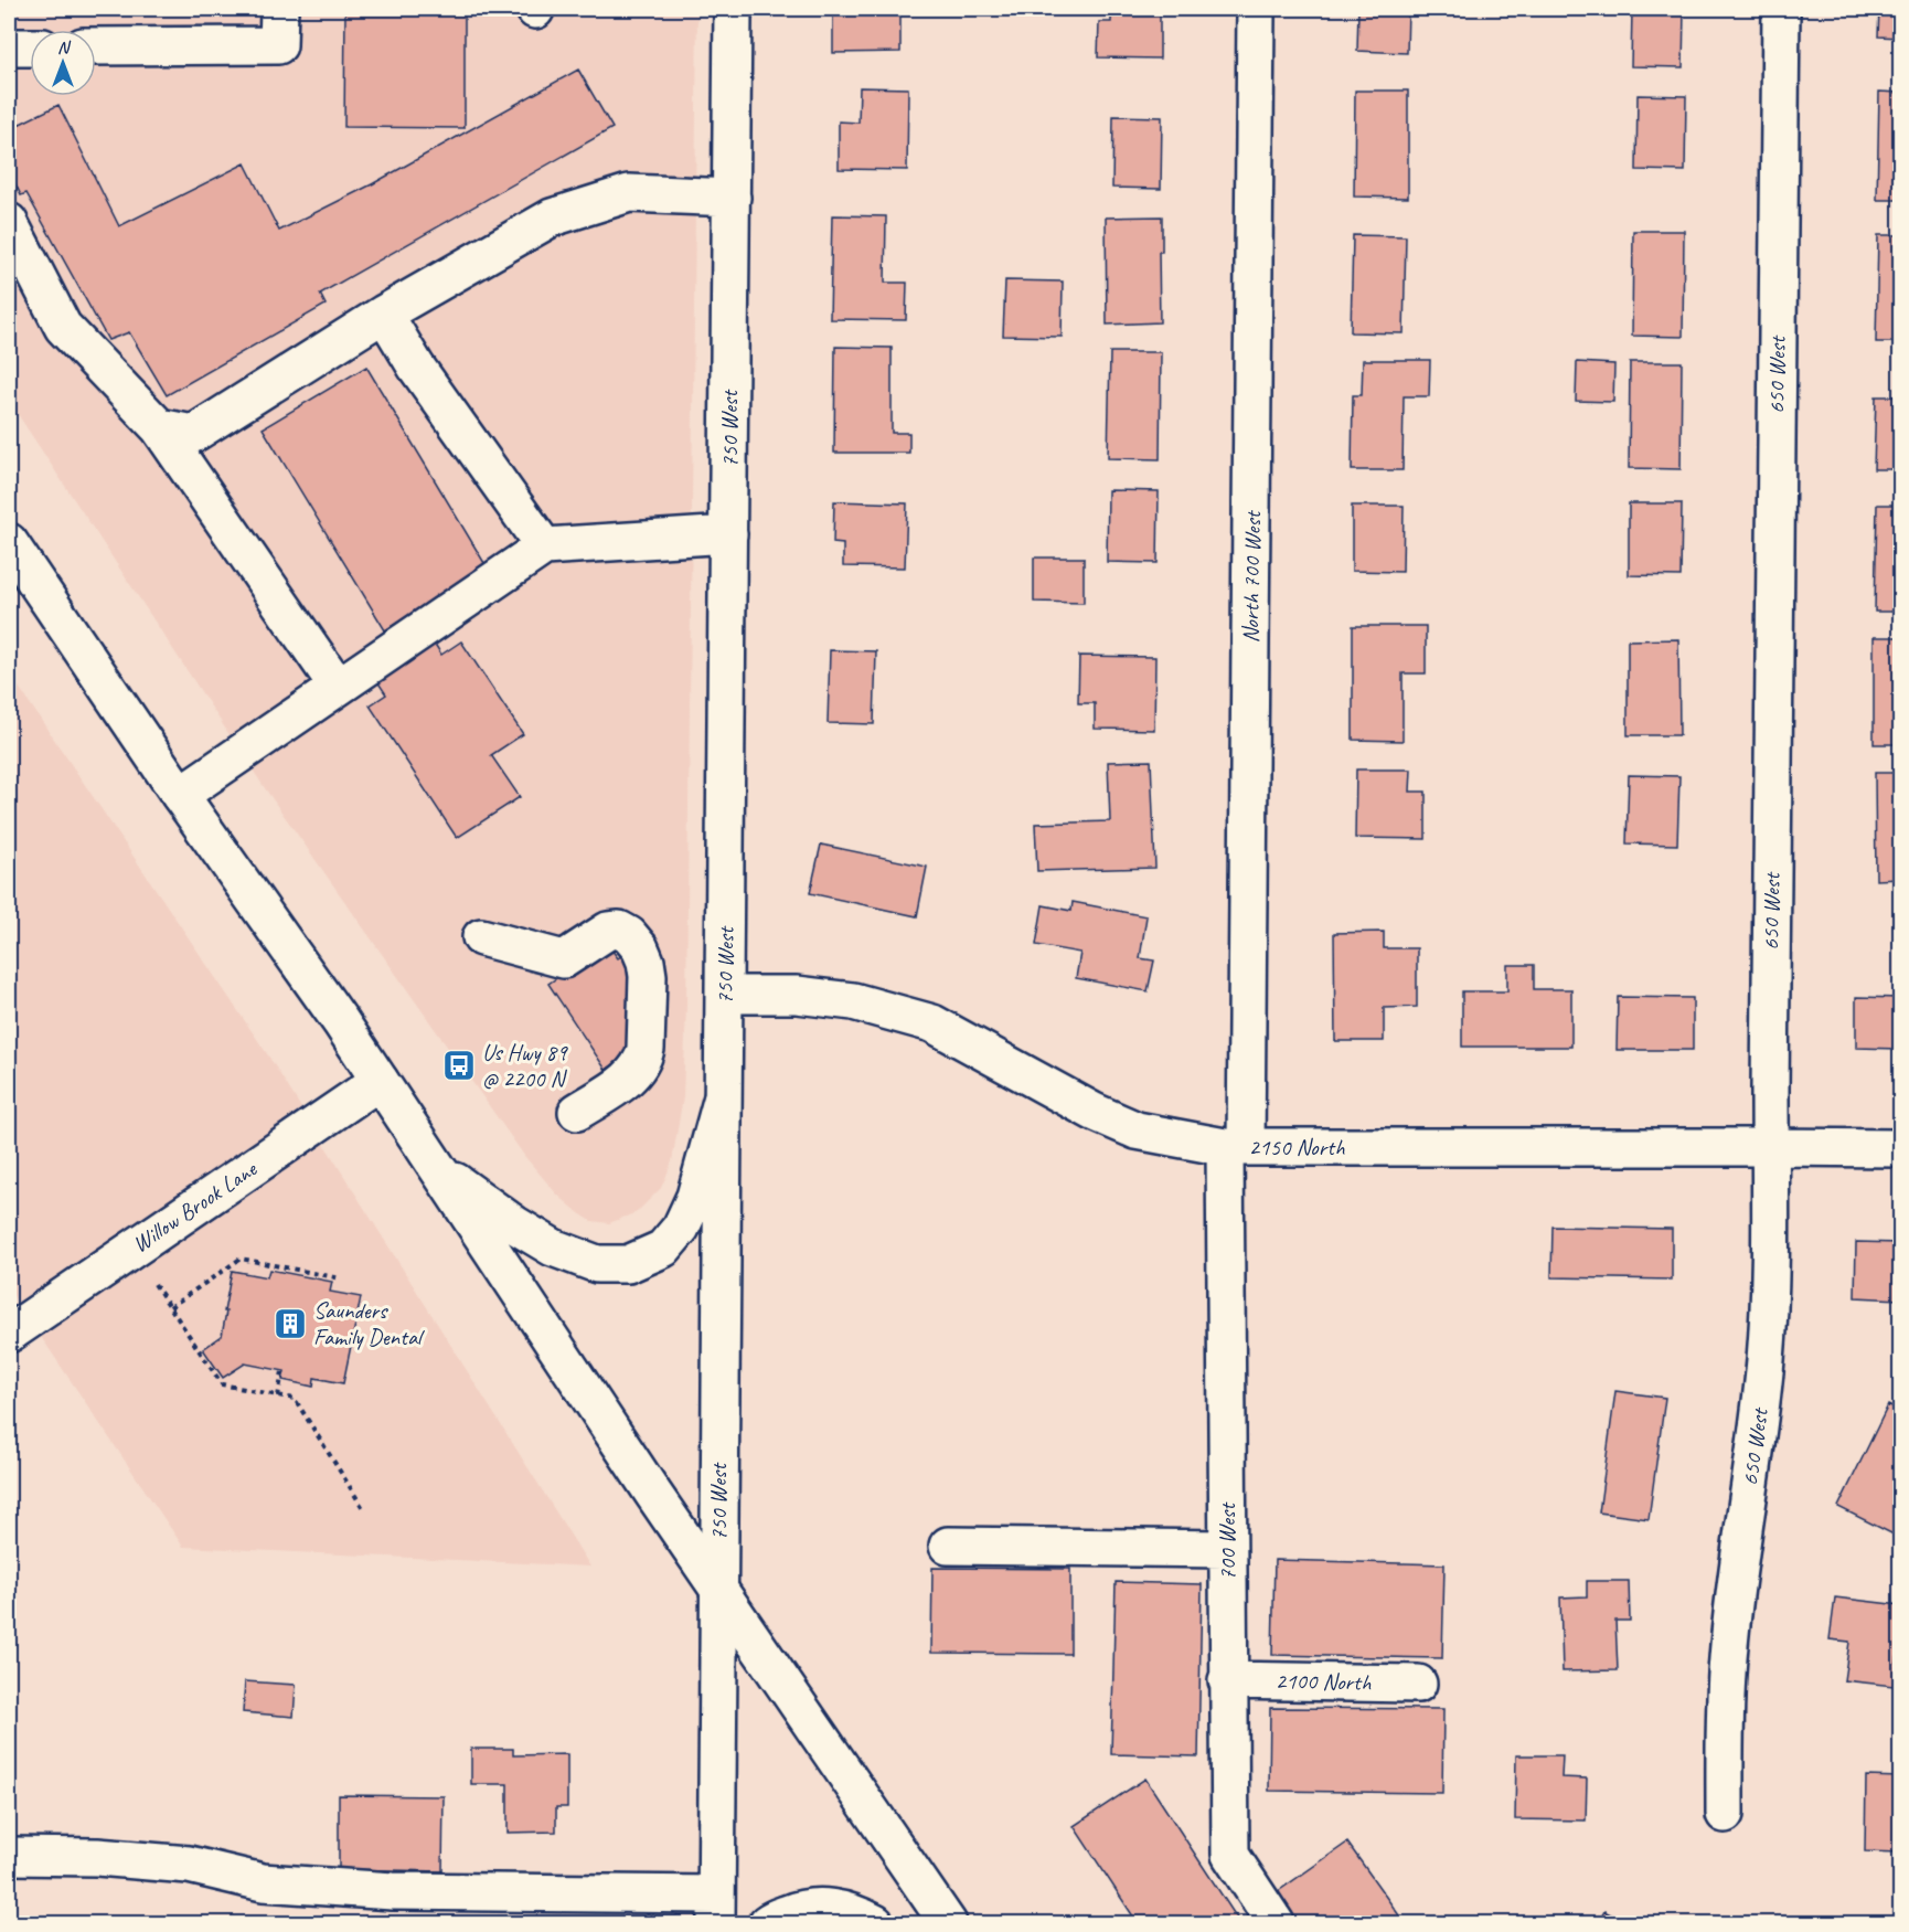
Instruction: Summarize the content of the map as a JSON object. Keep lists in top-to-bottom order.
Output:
{
  "streets": {
    "street": [
      "650 West",
      "750 West",
      "North 700 West",
      "2150 North",
      "Willow Brook Lane",
      "700 West",
      "2100 North"
    ]
  },
  "crossings": [
    ["650 West", "2150 North"],
    ["750 West", "2150 North"],
    ["North 700 West", "2150 North"],
    ["North 700 West", "700 West"],
    ["2150 North", "700 West"],
    ["700 West", "2100 North"]
  ],
  "places": {
    "bus stop": ["Us Hwy 89 @ 2200 N"],
    "building": ["Saunders Family Dental"]
  },
  "north": "top"
}
